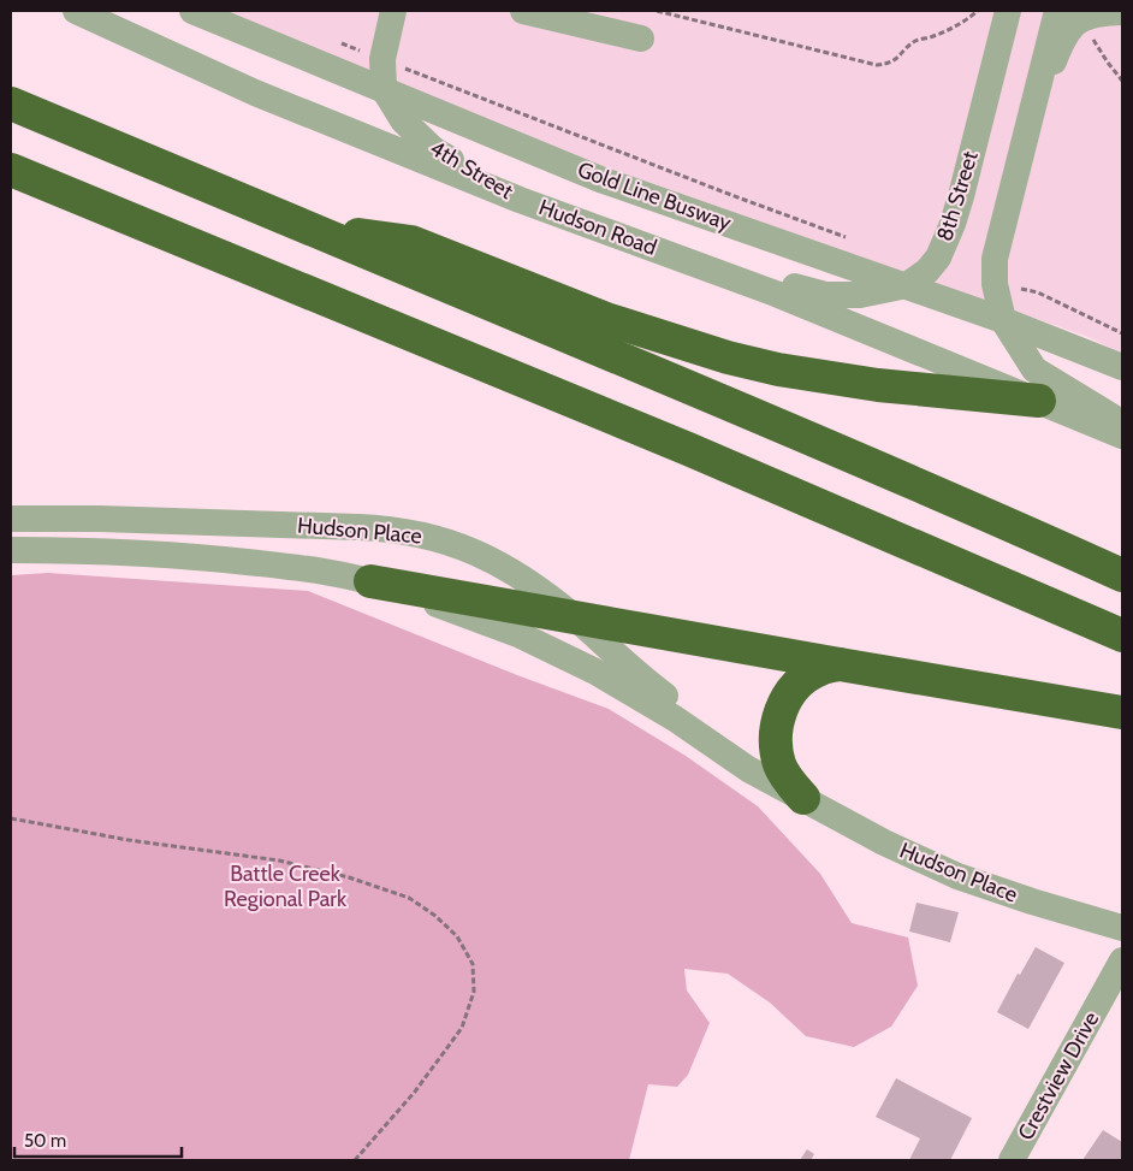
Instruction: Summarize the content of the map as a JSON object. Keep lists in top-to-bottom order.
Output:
{
  "streets": {
    "street": [
      "4th Street",
      "Gold Line Busway",
      "8th Street",
      "Hudson Road",
      "Hudson Place",
      "Crestview Drive"
    ]
  },
  "crossings": [
    ["4th Street", "Gold Line Busway"],
    ["4th Street", "Hudson Road"],
    ["Gold Line Busway", "8th Street"],
    ["8th Street", "Hudson Road"]
  ],
  "parks": ["Battle Creek Regional Park"],
  "scale_bar": "50 m"
}
